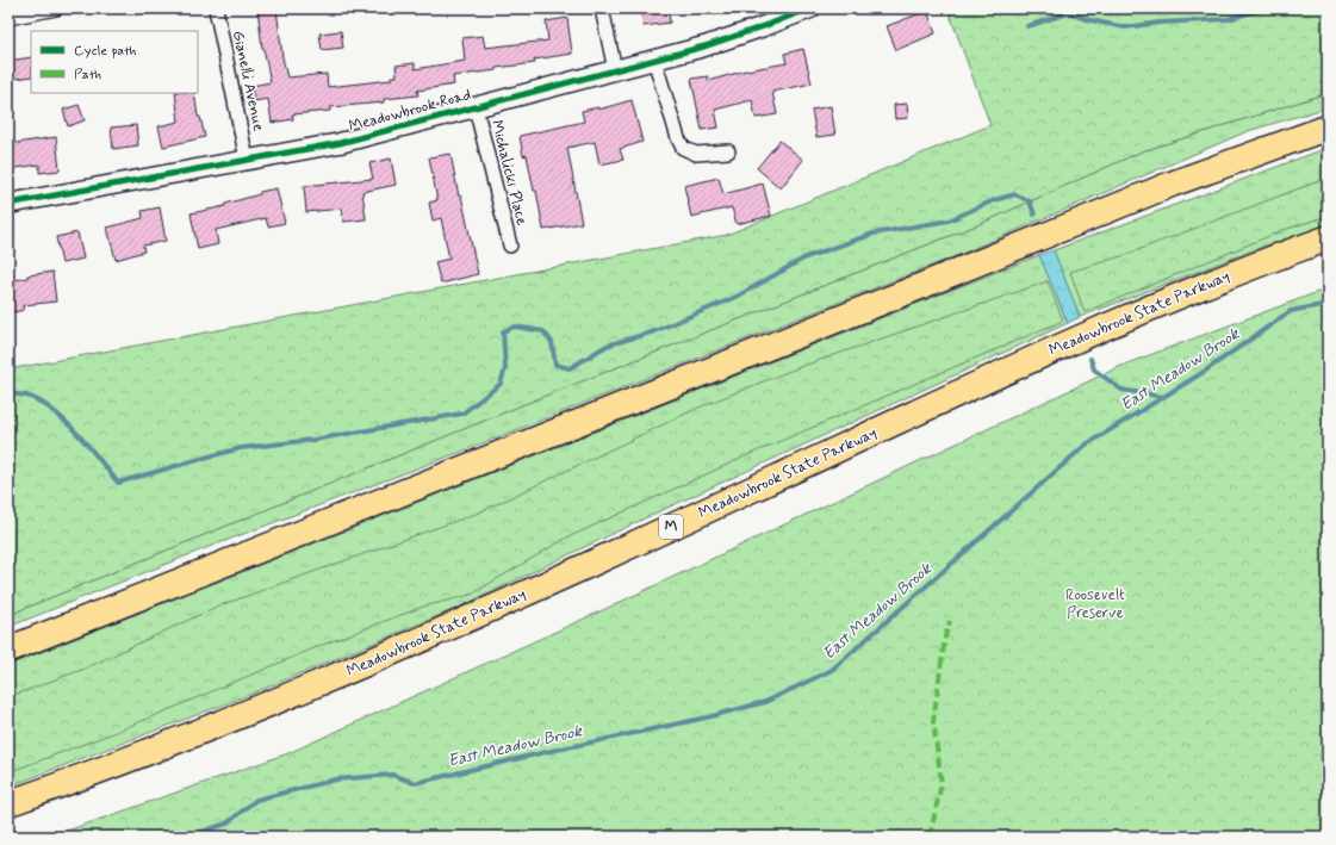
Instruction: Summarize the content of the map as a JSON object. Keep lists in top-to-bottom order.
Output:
{
  "streets": {
    "highway": ["Meadowbrook State Parkway", "M"],
    "street": ["Gianelli Avenue", "Meadowbrook Road", "Michalicki Place"]
  },
  "crossings": [
    ["Gianelli Avenue", "Meadowbrook Road"],
    ["Meadowbrook Road", "Michalicki Place"]
  ],
  "water": ["East Meadow Brook"],
  "parks": ["Roosevelt Preserve"],
  "legend": ["Cycle path", "Path"]
}
